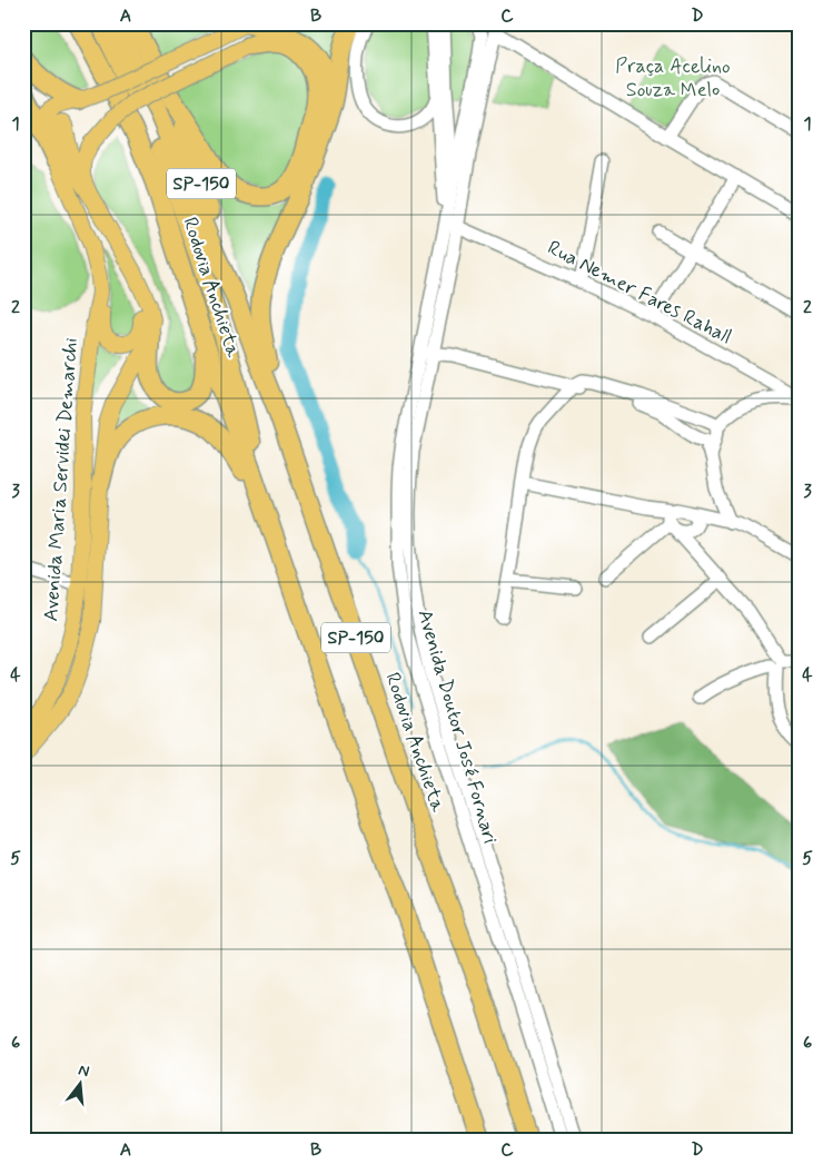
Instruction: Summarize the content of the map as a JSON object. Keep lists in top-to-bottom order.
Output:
{
  "streets": {
    "highway": ["SP-150", "Rodovia Anchieta"],
    "main road": ["Avenida Maria Servidei Demarchi"],
    "street": ["Rua Nemer Fares Rahall", "Avenida Doutor José Fornari"]
  },
  "crossings": [
    ["Rua Nemer Fares Rahall", "Avenida Doutor José Fornari"]
  ],
  "parks": ["Praça Acelino Souza Melo"],
  "north": "top",
  "grid": {
    "columns": [
      "A",
      "B",
      "C",
      "D"
    ],
    "rows": [
      "1",
      "2",
      "3",
      "4",
      "5",
      "6"
    ]
  }
}
